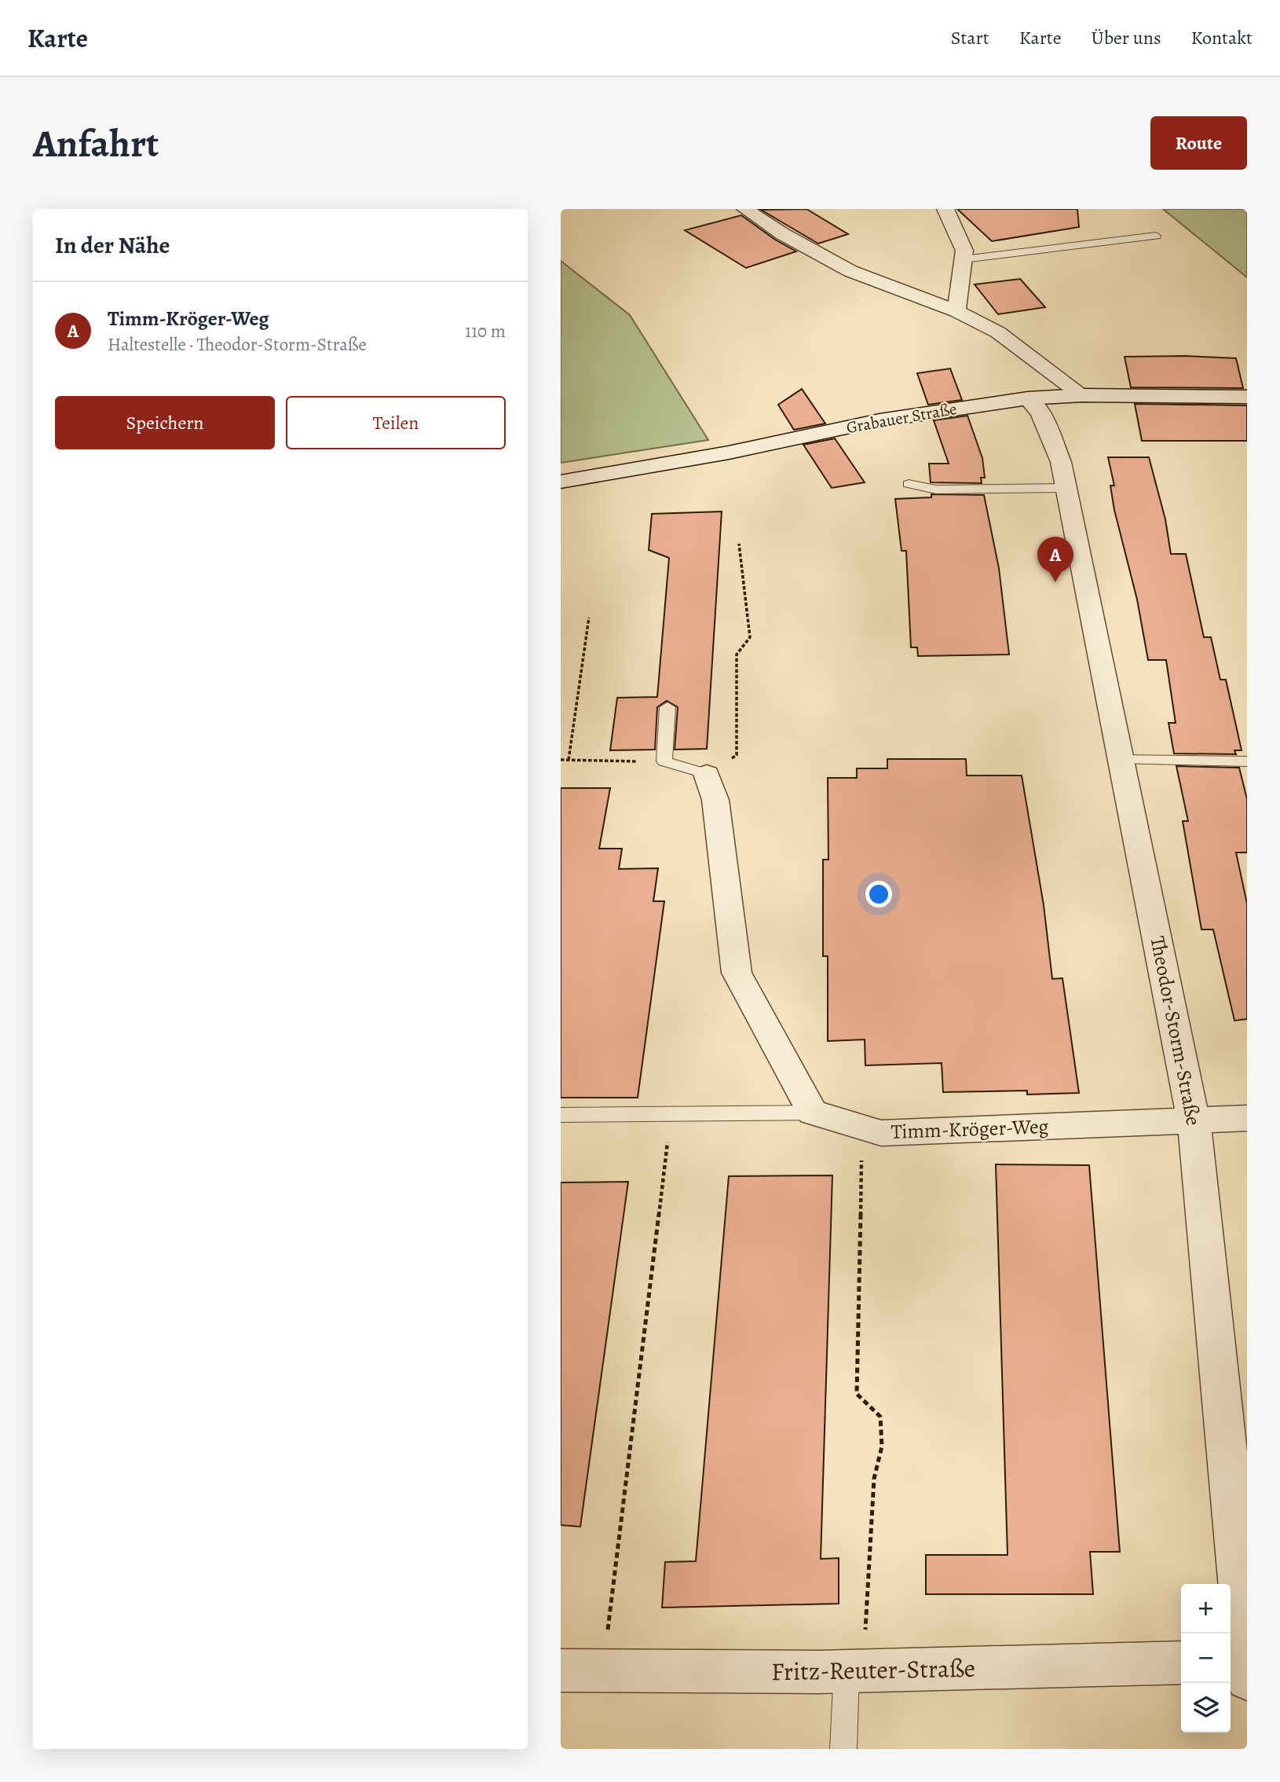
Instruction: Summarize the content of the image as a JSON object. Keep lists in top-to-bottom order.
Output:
{
  "streets": {
    "street": [
      "Grabauer Straße",
      "Theodor-Storm-Straße",
      "Timm-Kröger-Weg",
      "Fritz-Reuter-Straße"
    ]
  },
  "crossings": [
    ["Grabauer Straße", "Theodor-Storm-Straße"],
    ["Theodor-Storm-Straße", "Timm-Kröger-Weg"]
  ],
  "page": {
    "header": "Karte",
    "nav": [
      "Start",
      "Karte",
      "Über uns",
      "Kontakt"
    ],
    "buttons": [
      "Route",
      ["Speichern", "Teilen"]
    ],
    "title": "Anfahrt",
    "heading": "In der Nähe",
    "list": [
      {
        "mark": "A",
        "name": "Timm-Kröger-Weg",
        "note": "Haltestelle · Theodor-Storm-Straße",
        "value": "110 m"
      }
    ],
    "pins": "A",
    "map_buttons": ["+", "−"]
  }
}
